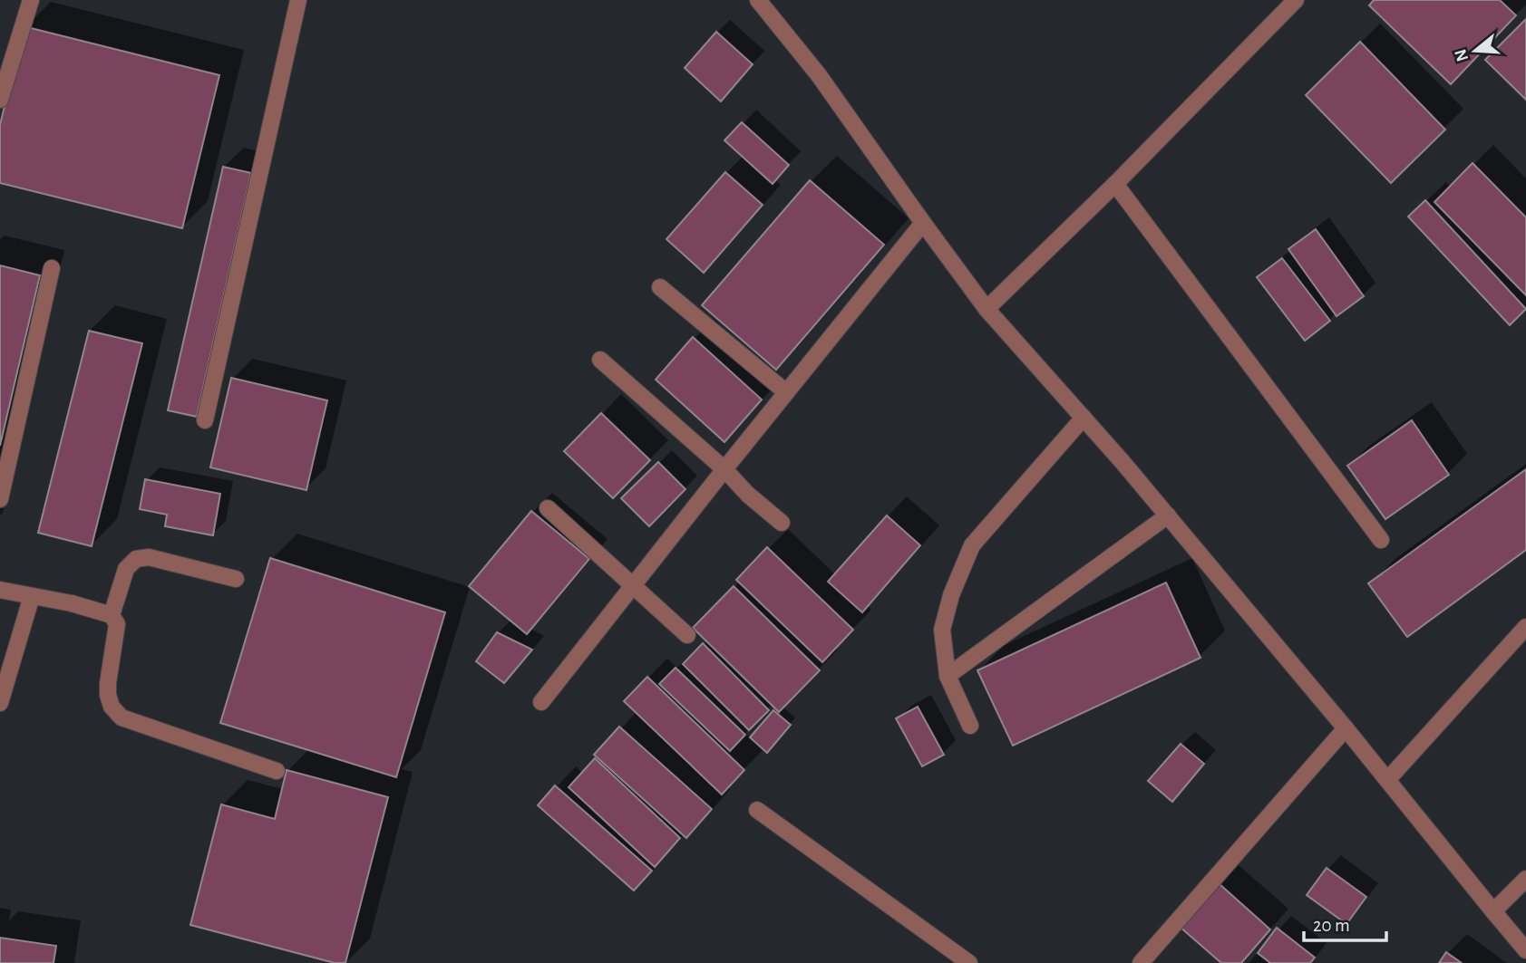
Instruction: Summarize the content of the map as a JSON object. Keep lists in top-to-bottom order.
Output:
{
  "scale_bar": "20 m",
  "north": "left"
}
